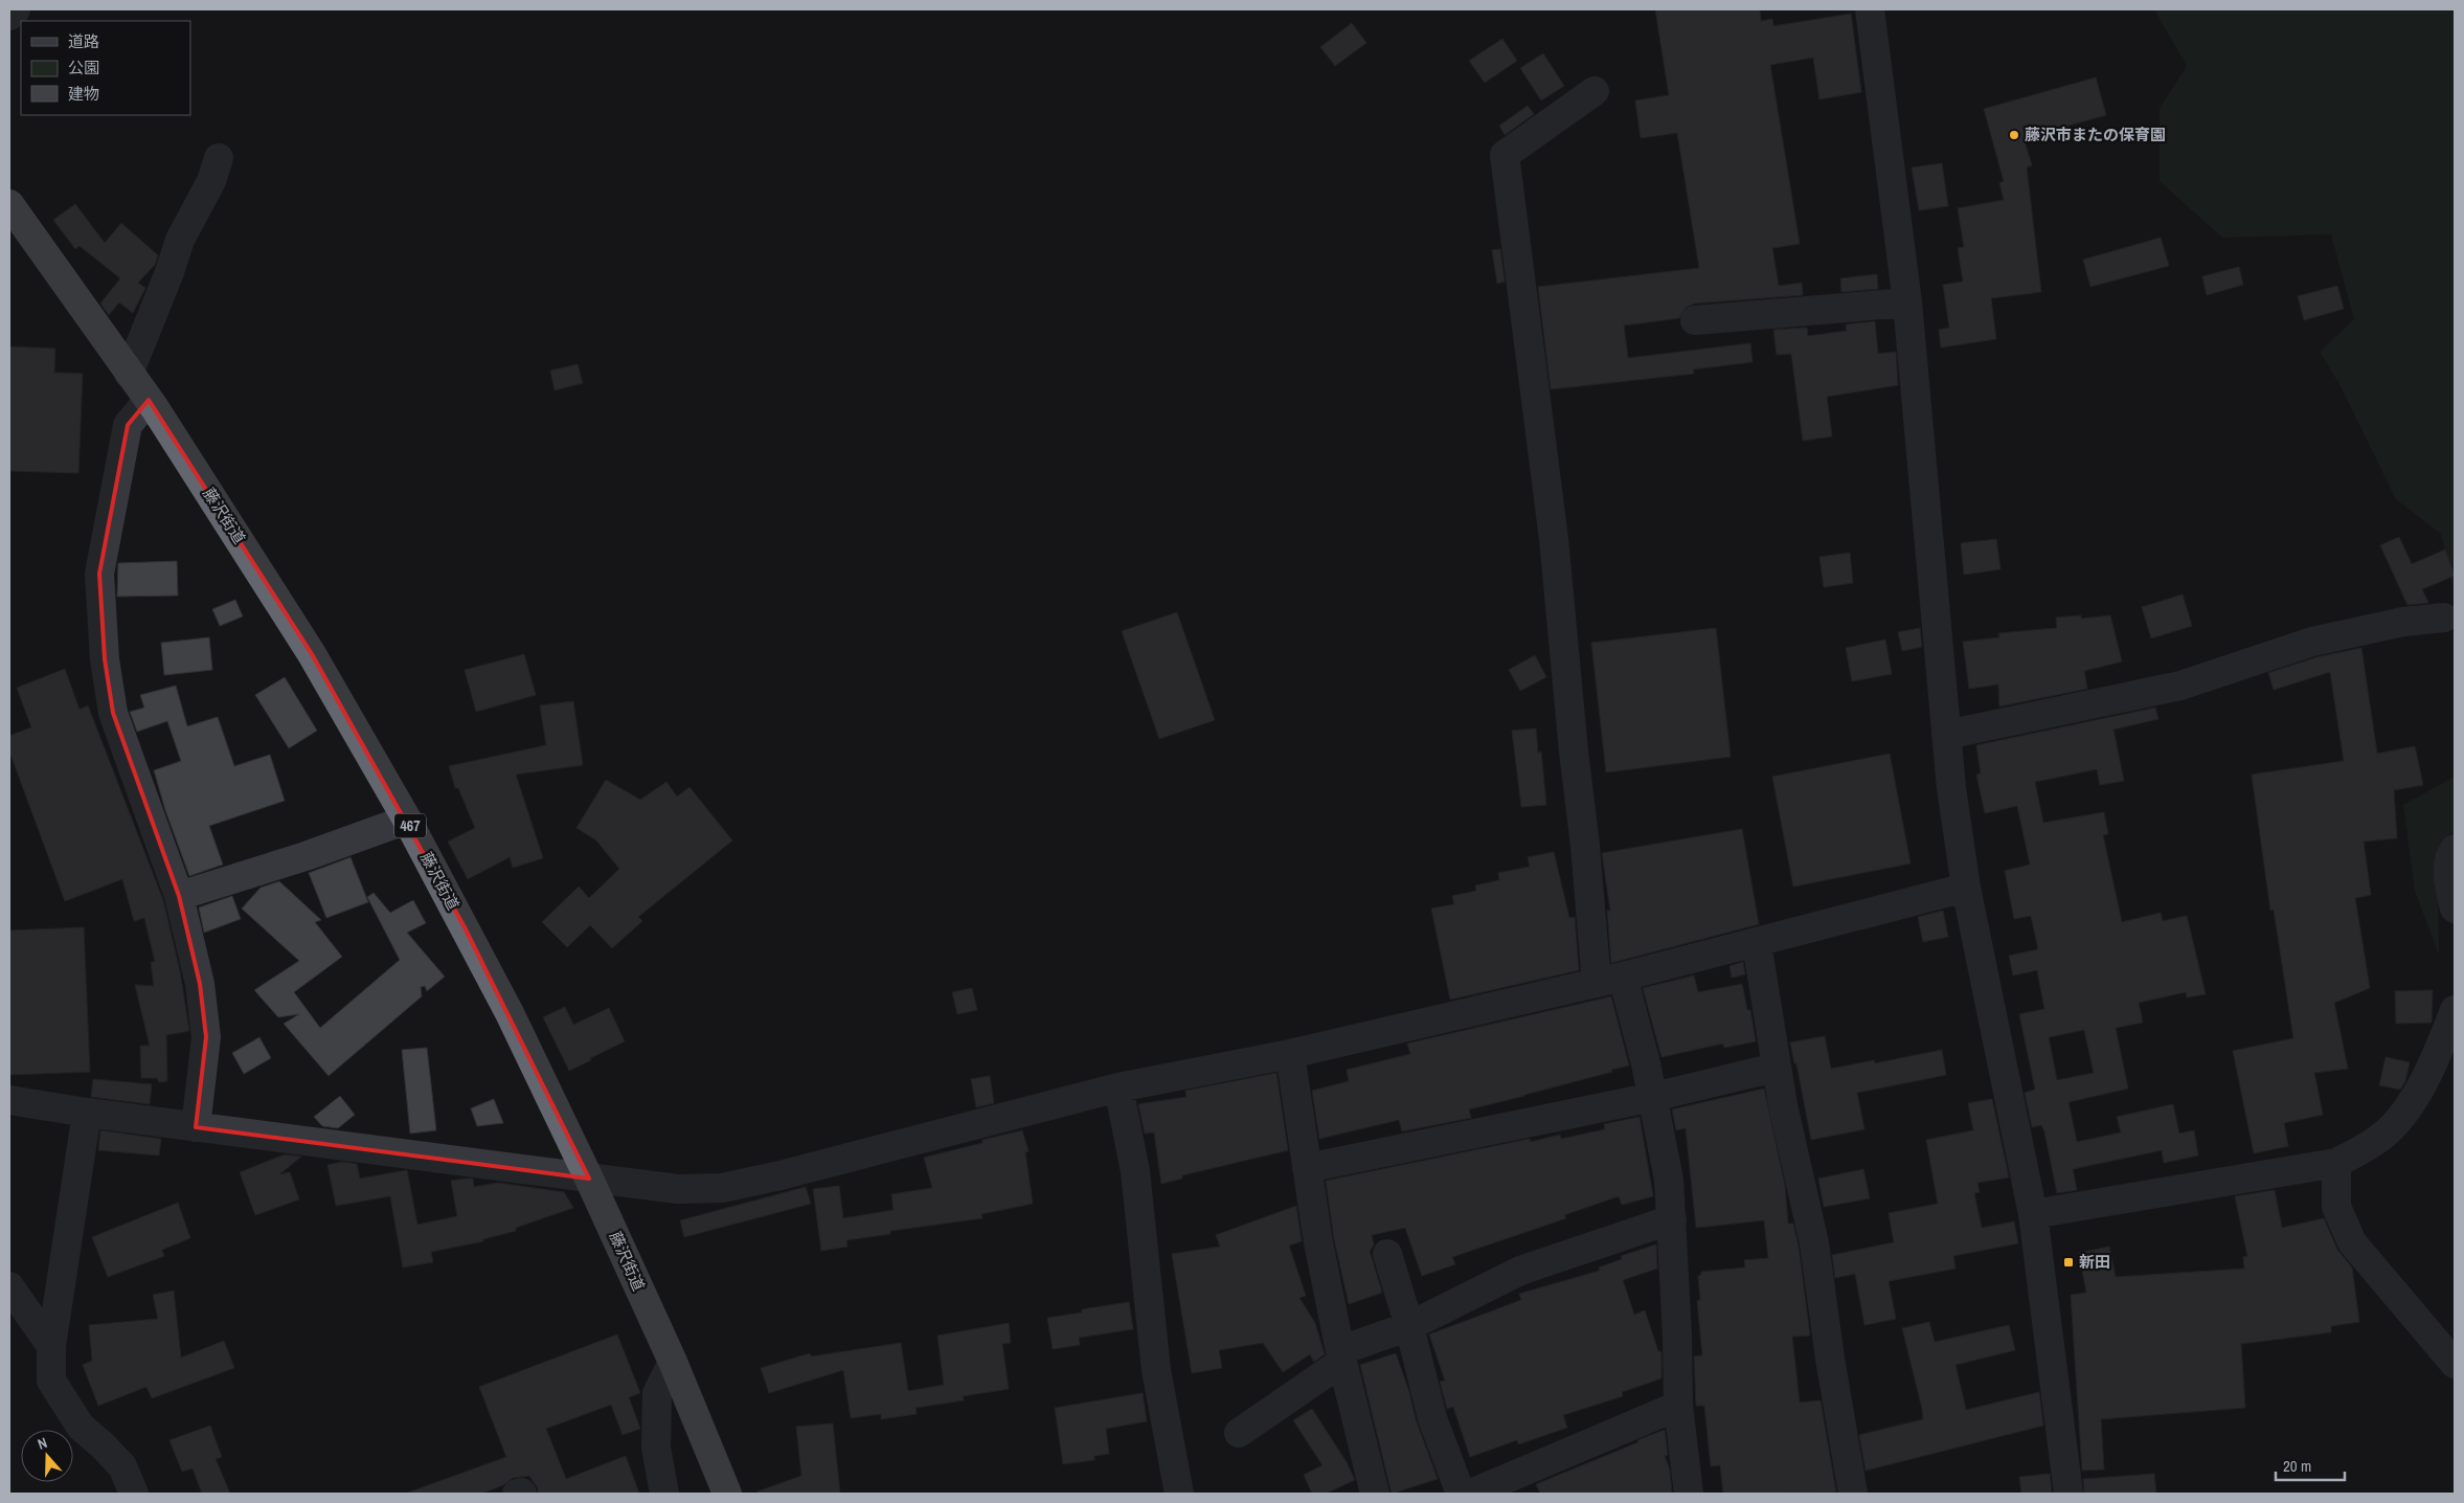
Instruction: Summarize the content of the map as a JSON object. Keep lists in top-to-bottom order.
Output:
{
  "streets": {
    "highway": ["藤沢街道", "467"]
  },
  "places": {
    "other": ["藤沢市またの保育園"],
    "transit": ["新田"]
  },
  "legend": ["道路", "公園", "建物"],
  "scale_bar": "20 m",
  "north": "top"
}
